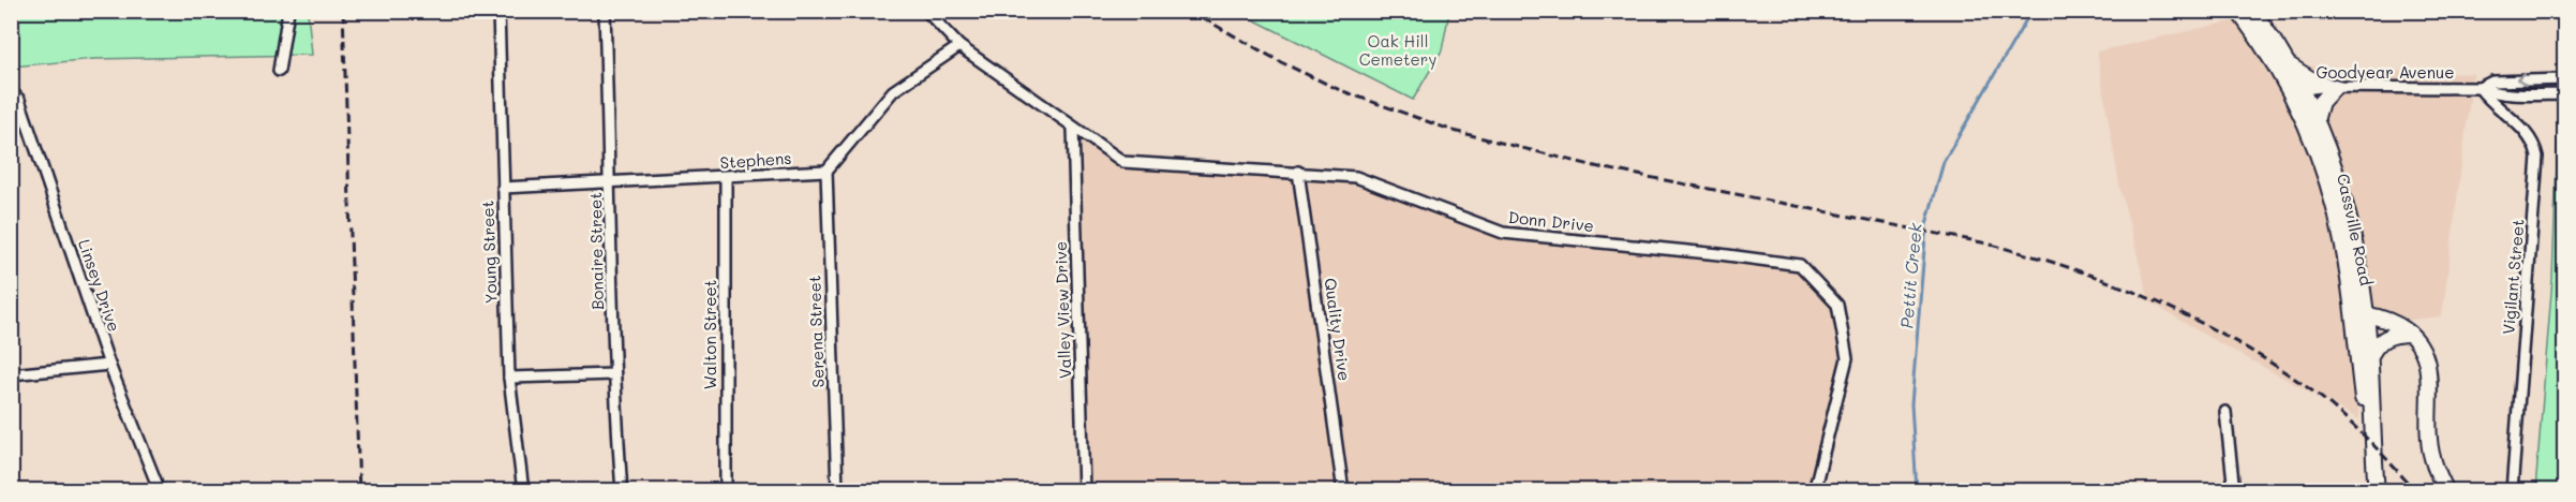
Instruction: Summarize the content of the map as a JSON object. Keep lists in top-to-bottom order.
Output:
{
  "streets": {
    "main road": ["Cassville Road"],
    "street": [
      "Goodyear Avenue",
      "Stephens",
      "Donn Drive",
      "Bonaire Street",
      "Young Street",
      "Vigilant Street",
      "Linsey Drive",
      "Valley View Drive",
      "Quality Drive",
      "Serena Street",
      "Walton Street"
    ]
  },
  "crossings": [
    ["Goodyear Avenue", "Cassville Road"],
    ["Goodyear Avenue", "Vigilant Street"],
    ["Stephens", "Bonaire Street"],
    ["Stephens", "Young Street"],
    ["Stephens", "Serena Street"],
    ["Stephens", "Walton Street"],
    ["Donn Drive", "Valley View Drive"],
    ["Donn Drive", "Quality Drive"]
  ],
  "water": ["Pettit Creek"],
  "parks": ["Oak Hill Cemetery"]
}
